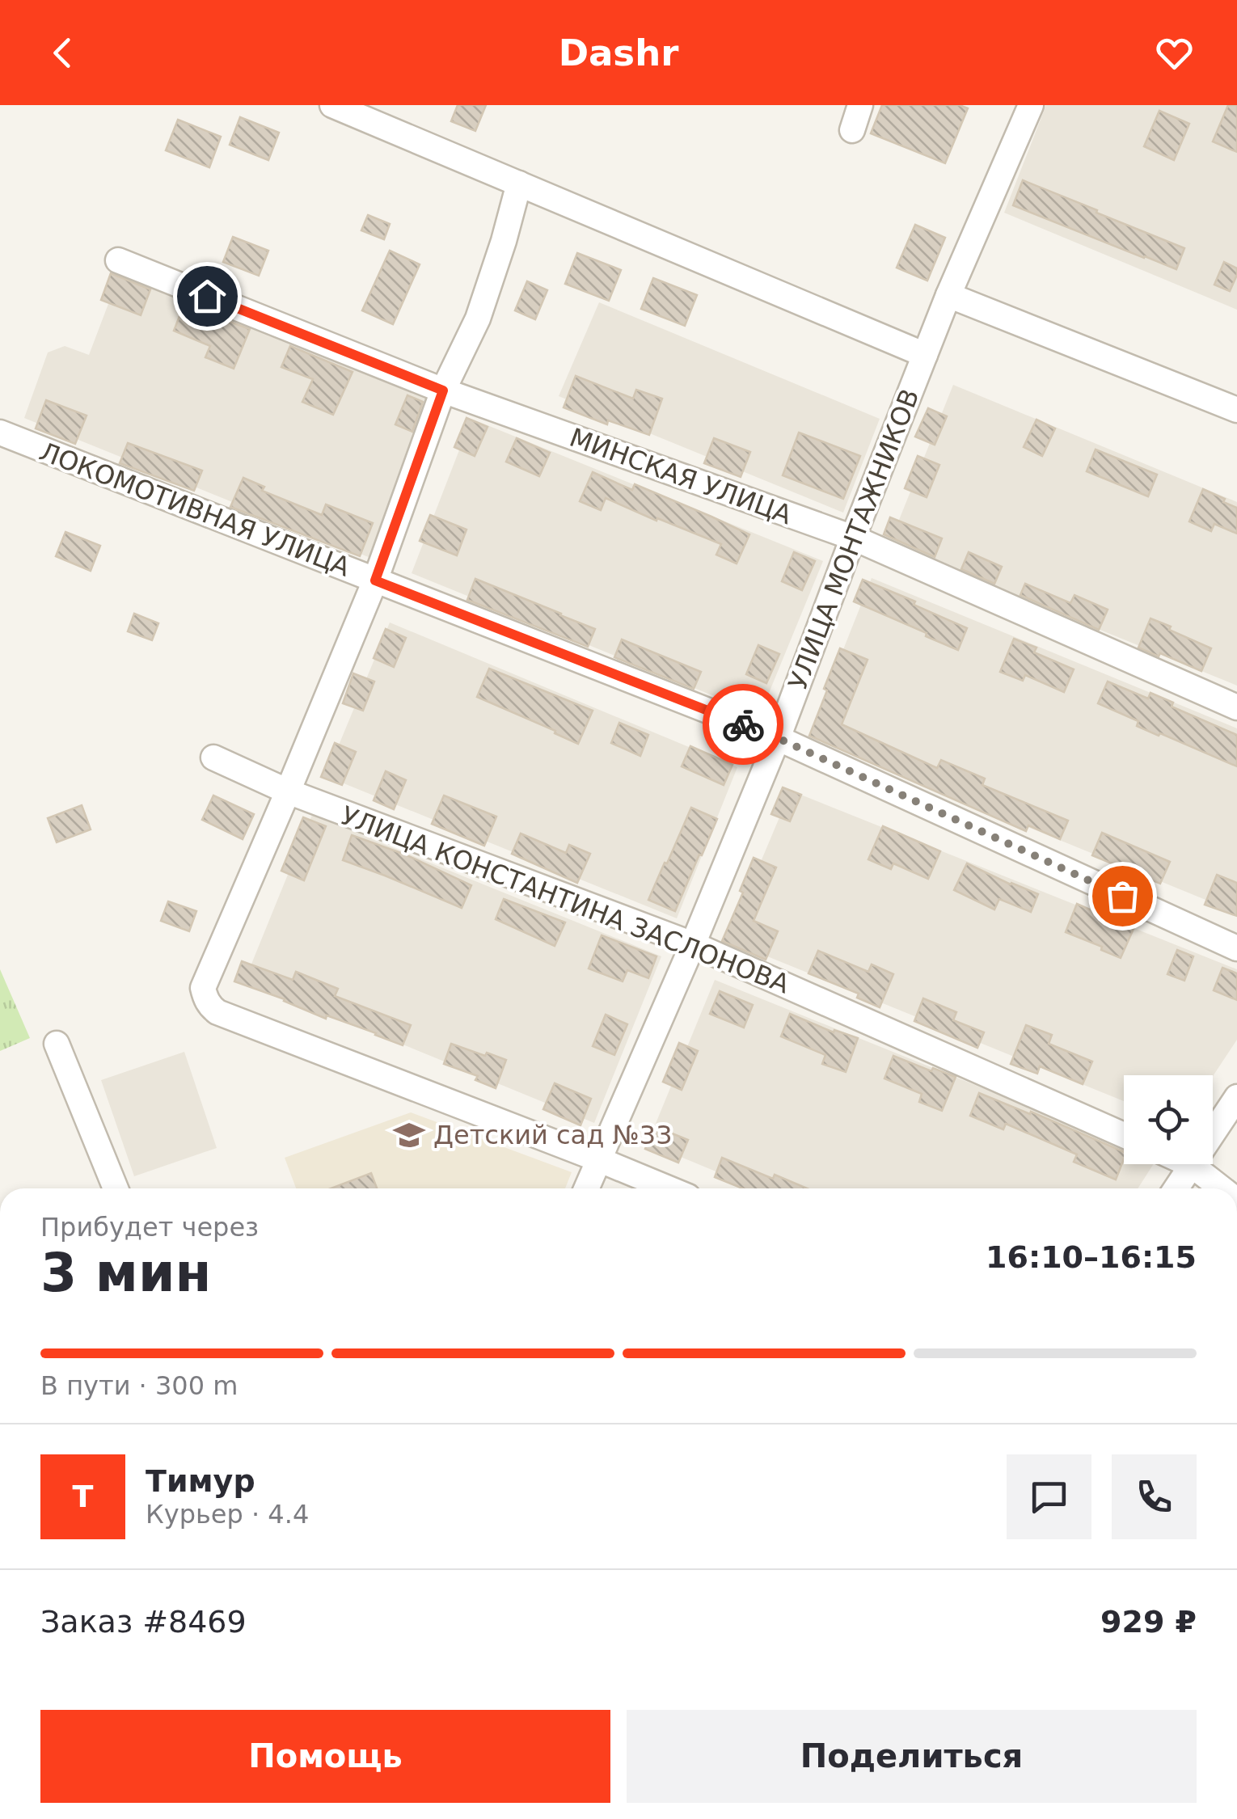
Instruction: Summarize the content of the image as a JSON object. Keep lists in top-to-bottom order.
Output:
{
  "streets": {
    "street": [
      "МИНСКАЯ УЛИЦА",
      "ЛОКОМОТИВНАЯ УЛИЦА",
      "УЛИЦА МОНТАЖНИКОВ",
      "УЛИЦА КОНСТАНТИНА ЗАСЛОНОВА"
    ]
  },
  "crossings": [
    ["МИНСКАЯ УЛИЦА", "УЛИЦА МОНТАЖНИКОВ"],
    ["ЛОКОМОТИВНАЯ УЛИЦА", "УЛИЦА МОНТАЖНИКОВ"],
    ["УЛИЦА МОНТАЖНИКОВ", "УЛИЦА КОНСТАНТИНА ЗАСЛОНОВА"]
  ],
  "places": {
    "school or university": ["Детский сад №33"]
  },
  "page": {
    "header": "Dashr",
    "heading": ["3 мин", "Прибудет через", "16:10–16:15"],
    "panel": [
      "Тимур",
      "Курьер · 4.4",
      "Заказ #8469",
      "929 ₽"
    ],
    "bar": "В пути · 300 m",
    "round": "Т",
    "buttons": ["Помощь", "Поделиться"]
  }
}
